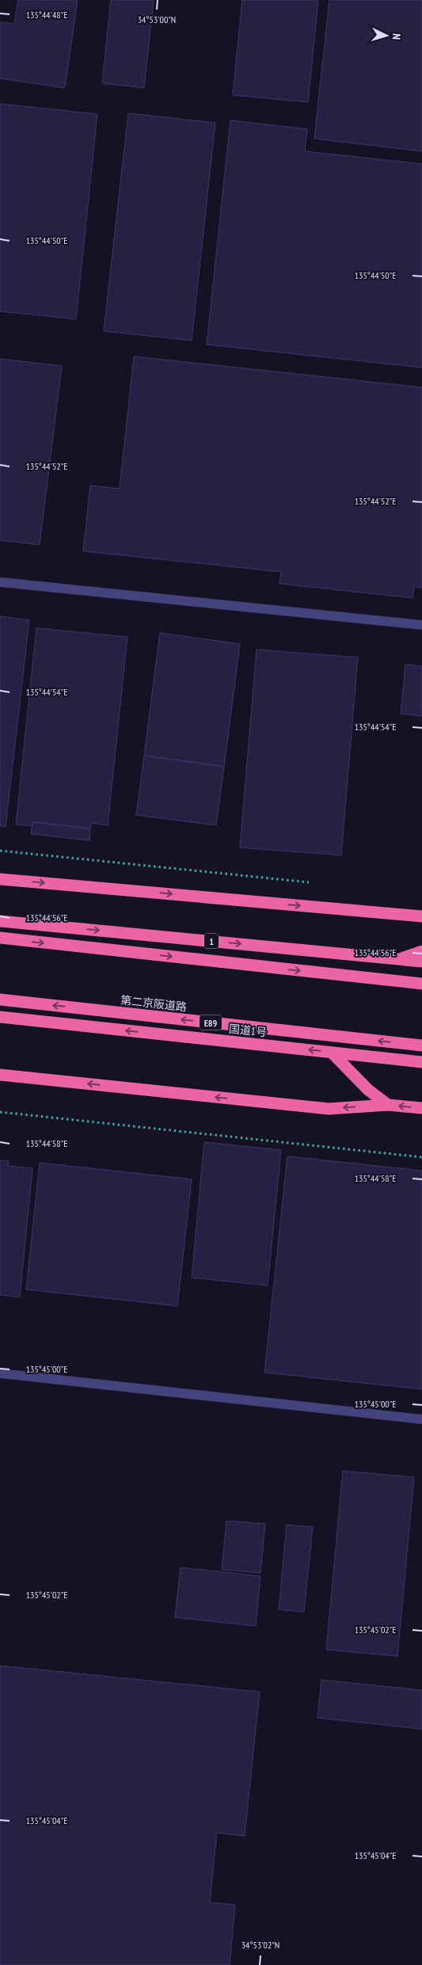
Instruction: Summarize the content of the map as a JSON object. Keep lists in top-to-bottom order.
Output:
{
  "streets": {
    "highway": [
      "1",
      "第二京阪道路",
      "E89",
      "国道1号"
    ]
  },
  "north": "right",
  "coordinates": [
    "135°44'48\"E",
    "34°53'00\"N",
    "135°44'50\"E",
    "135°44'52\"E",
    "135°44'54\"E",
    "135°44'56\"E",
    "135°44'58\"E",
    "135°45'00\"E",
    "135°45'02\"E",
    "135°45'04\"E",
    "34°53'02\"N"
  ]
}
